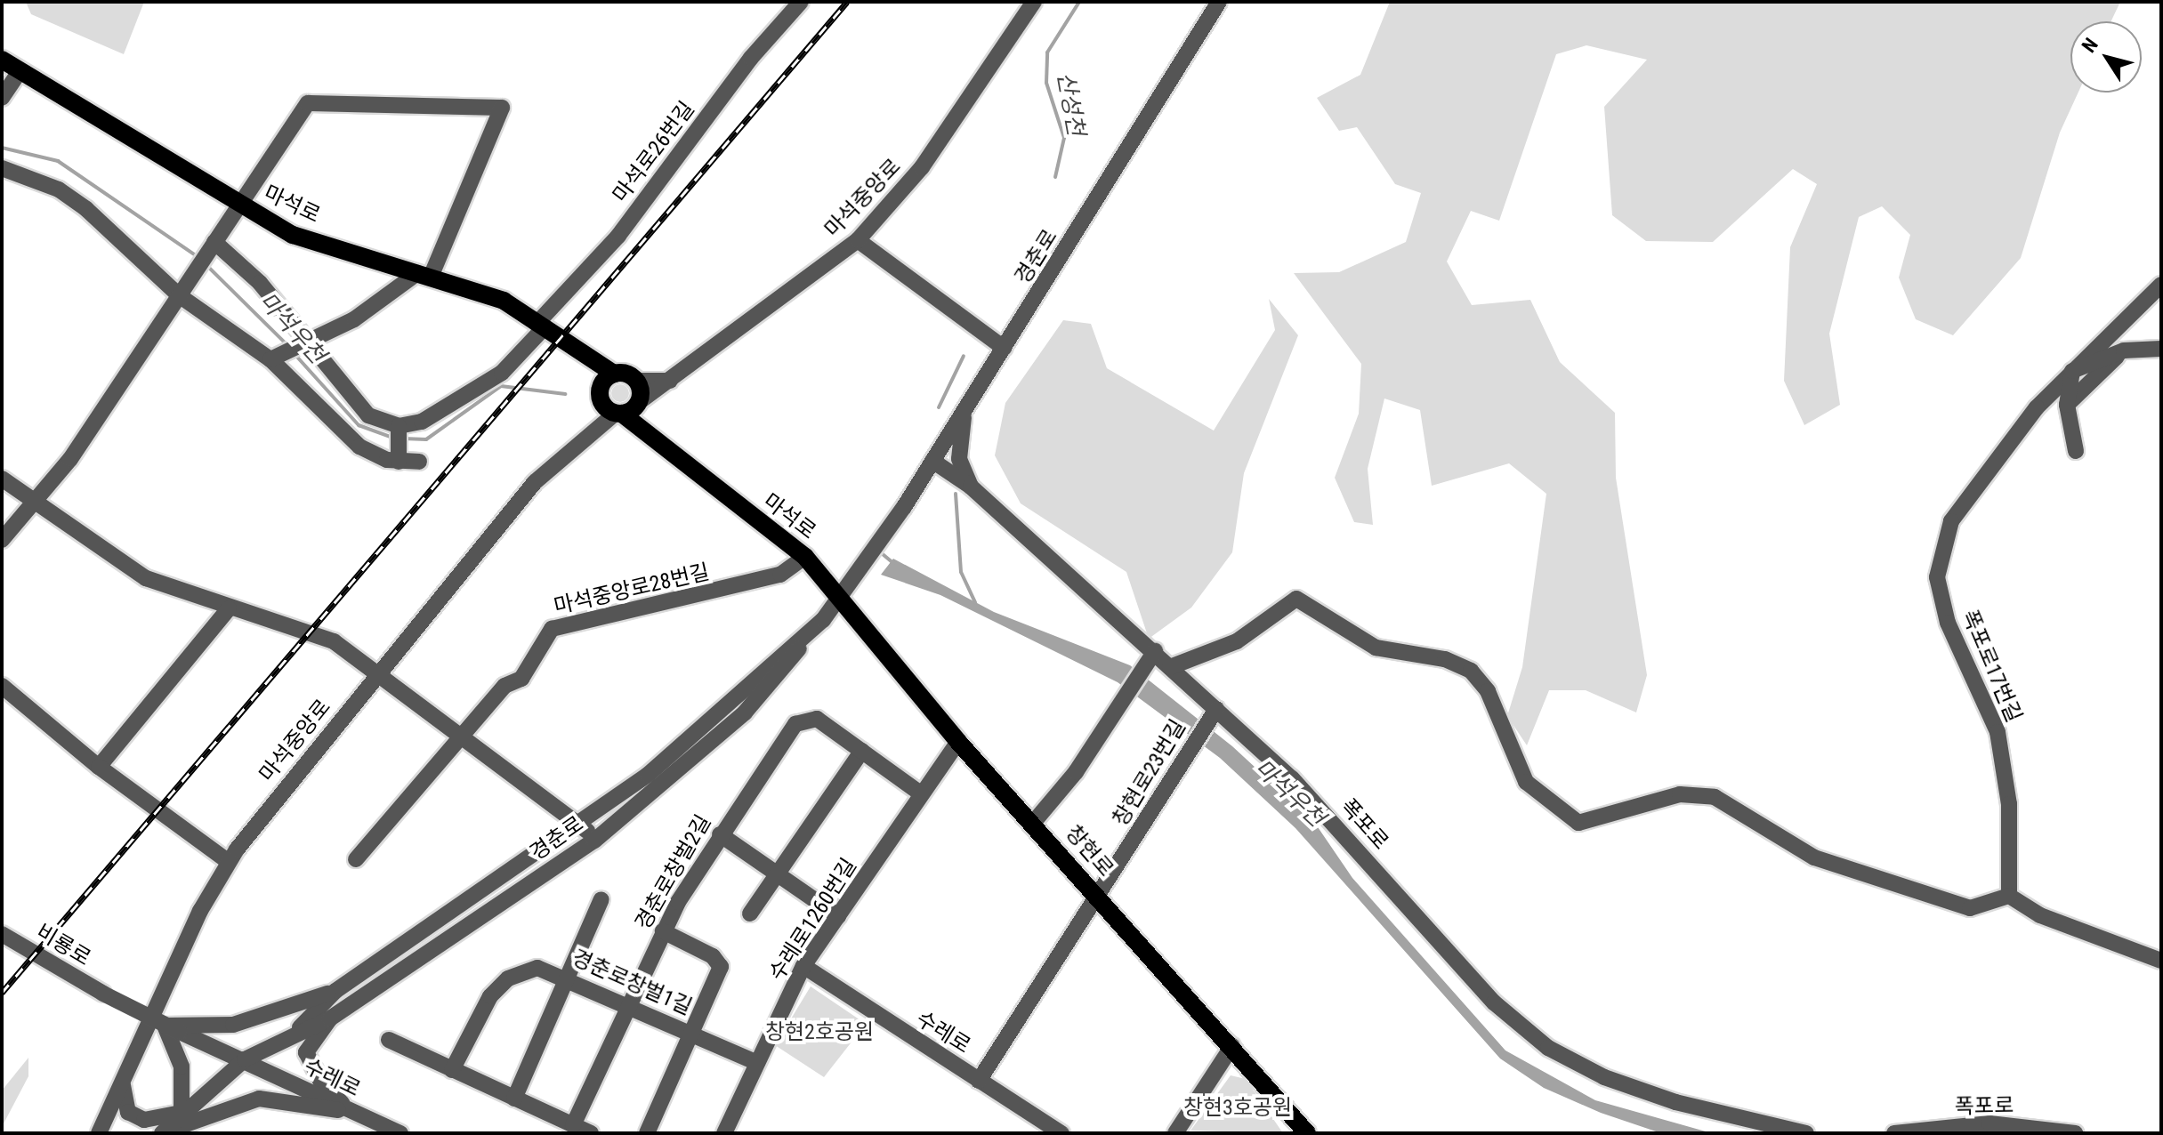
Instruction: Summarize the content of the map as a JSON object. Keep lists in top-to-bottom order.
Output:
{
  "streets": {
    "main road": ["마석로", "창현로"],
    "street": [
      "마석로26번길",
      "마석중앙로",
      "경춘로",
      "마석중앙로28번길",
      "폭포로17번길",
      "창현로23번길",
      "폭포로",
      "경춘로창벌2길",
      "수레로1260번길",
      "비룡로",
      "경춘로창벌1길",
      "수레로"
    ]
  },
  "crossings": [
    ["마석로26번길", "마석로"],
    ["마석중앙로", "마석로"],
    ["마석로", "경춘로"],
    ["마석로", "마석중앙로28번길"],
    ["마석로", "창현로"],
    ["경춘로", "폭포로"],
    ["경춘로", "창현로"],
    ["경춘로", "수레로"],
    ["창현로23번길", "폭포로"],
    ["창현로23번길", "창현로"],
    ["창현로23번길", "수레로"],
    ["창현로", "수레로1260번길"],
    ["경춘로창벌2길", "수레로1260번길"],
    ["경춘로창벌2길", "경춘로창벌1길"],
    ["수레로1260번길", "경춘로창벌1길"],
    ["수레로1260번길", "수레로"]
  ],
  "water": ["산성천", "마석우천"],
  "parks": ["창현2호공원", "창현3호공원"],
  "north": "top left"
}
